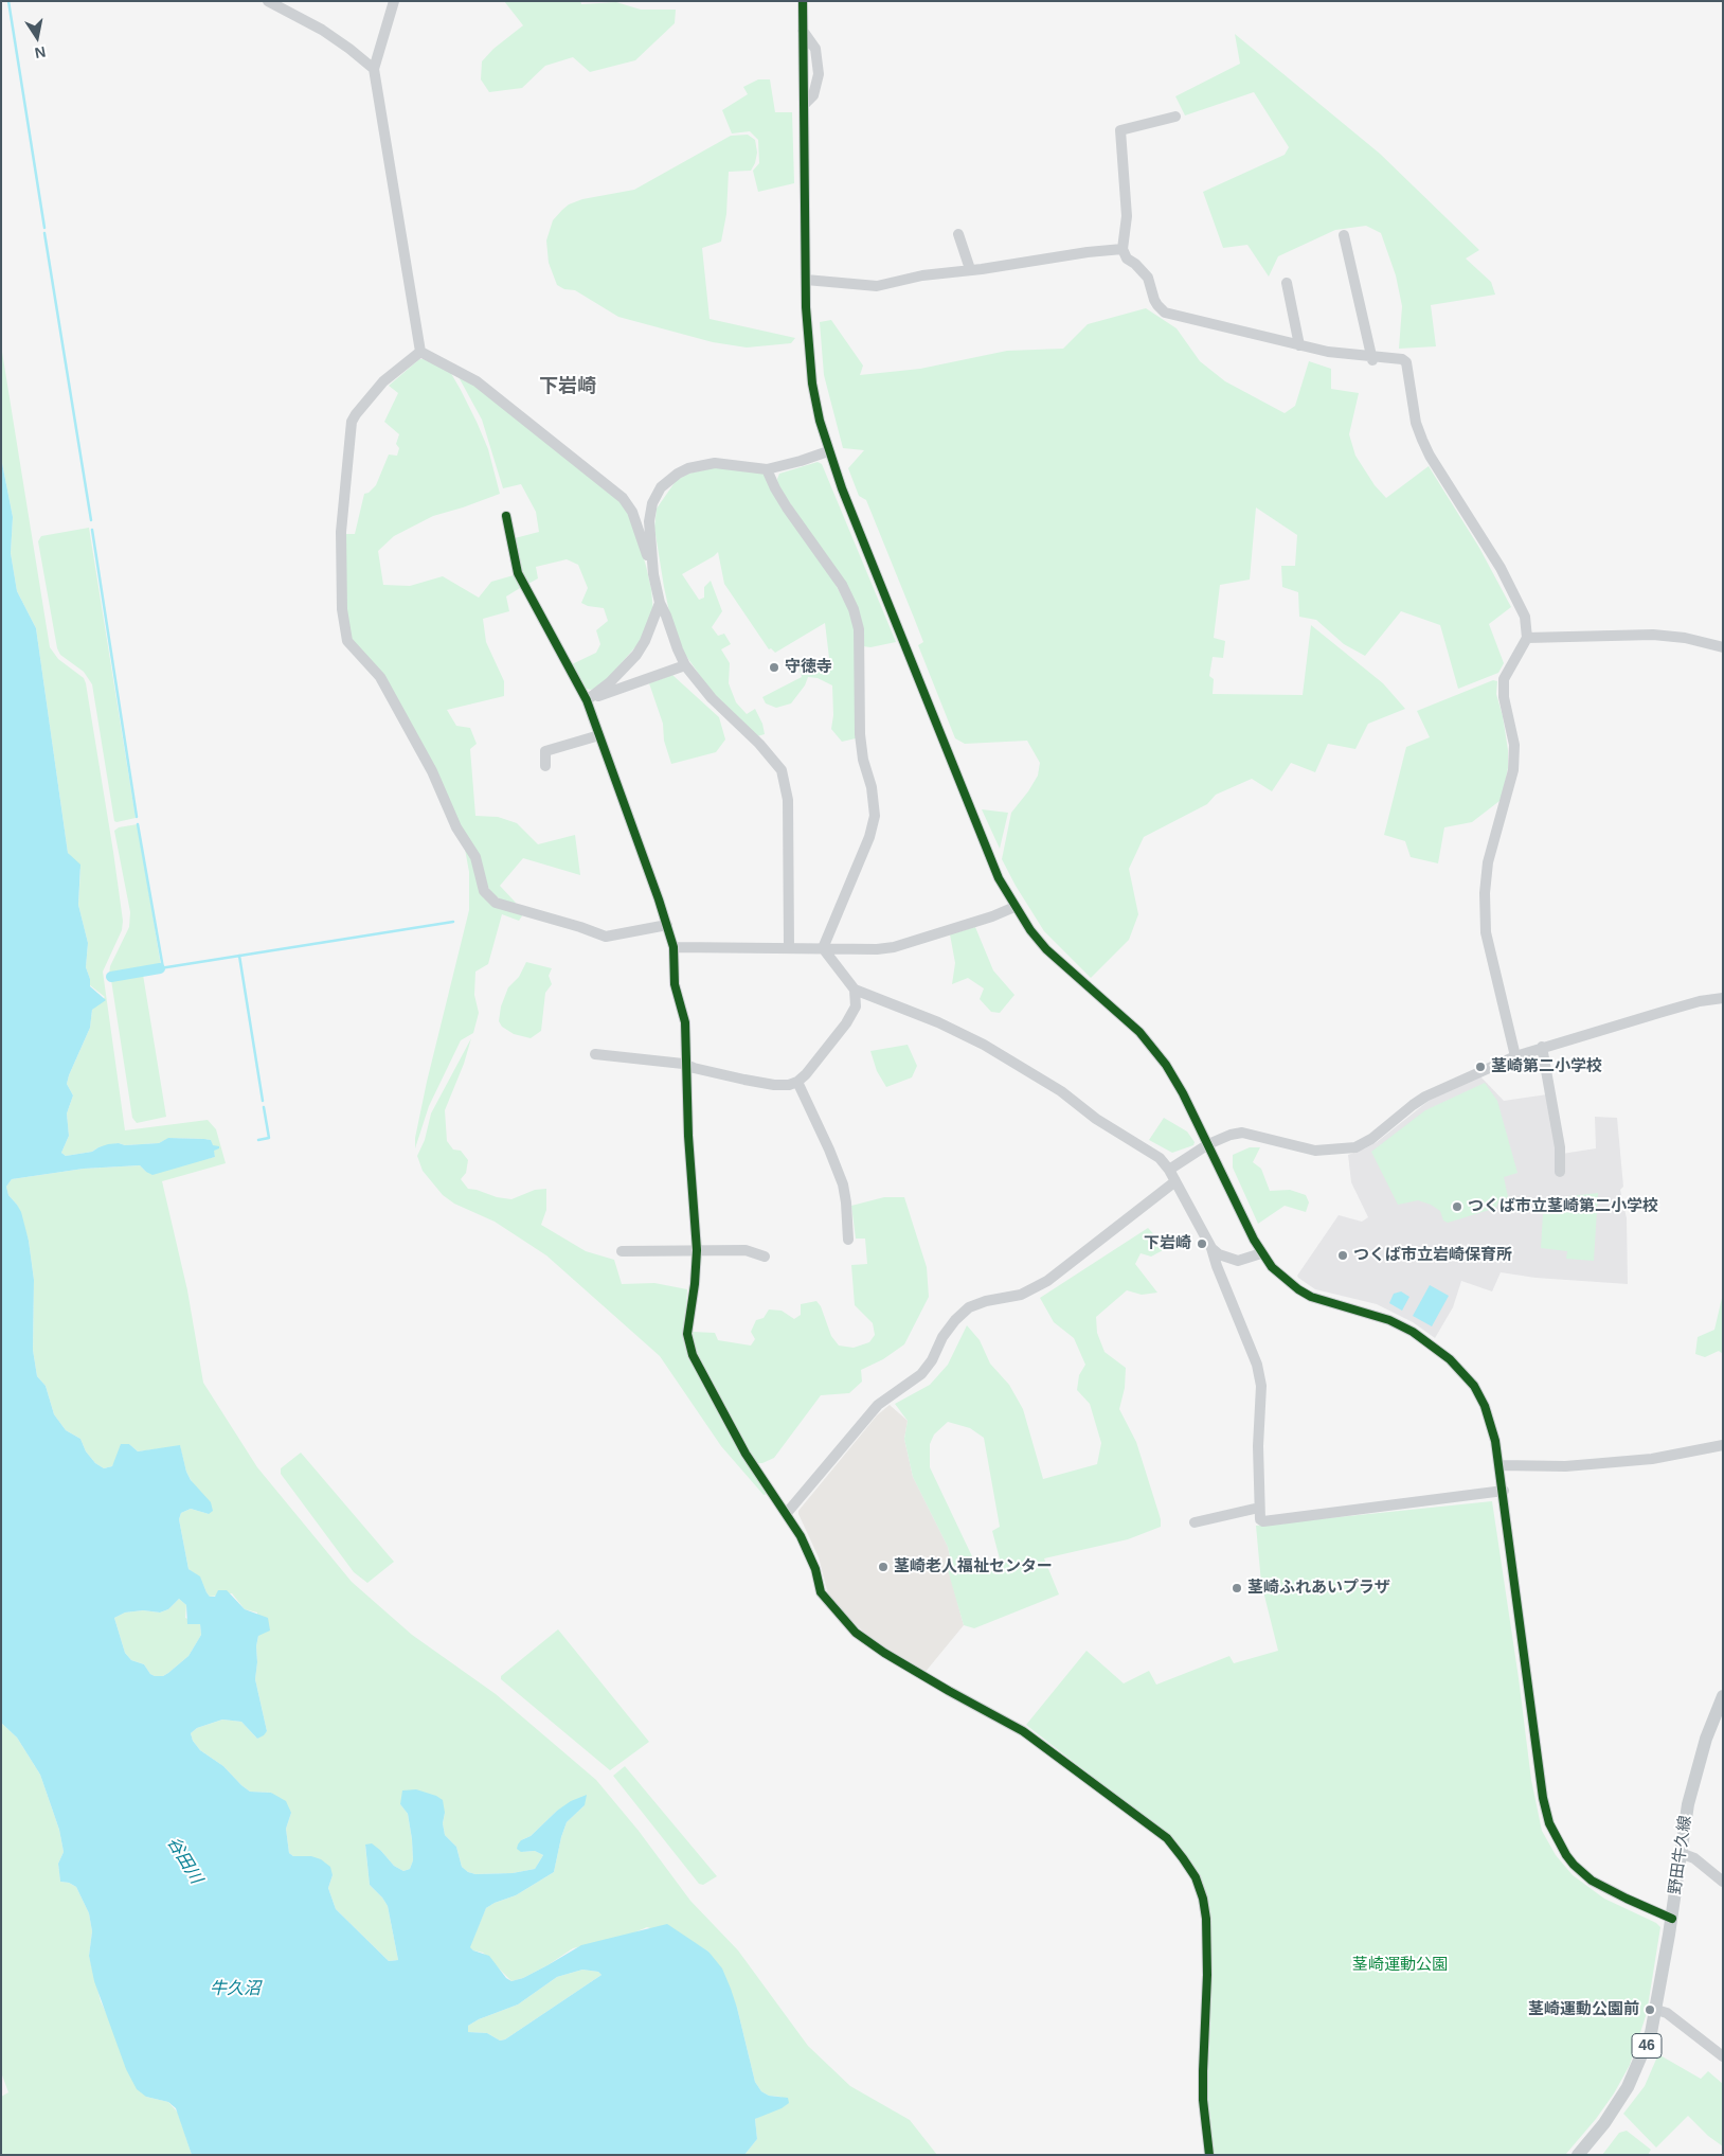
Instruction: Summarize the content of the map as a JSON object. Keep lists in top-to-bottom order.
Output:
{
  "streets": {
    "main road": ["野田牛久線", "46"]
  },
  "districts": ["下岩崎"],
  "water": ["谷田川", "牛久沼"],
  "parks": ["茎崎運動公園"],
  "places": [
    "守徳寺",
    "茎崎第二小学校",
    "つくば市立茎崎第二小学校",
    "下岩崎",
    "つくば市立岩崎保育所",
    "茎崎老人福祉センター",
    "茎崎ふれあいプラザ",
    "茎崎運動公園前"
  ],
  "north": "bottom"
}
